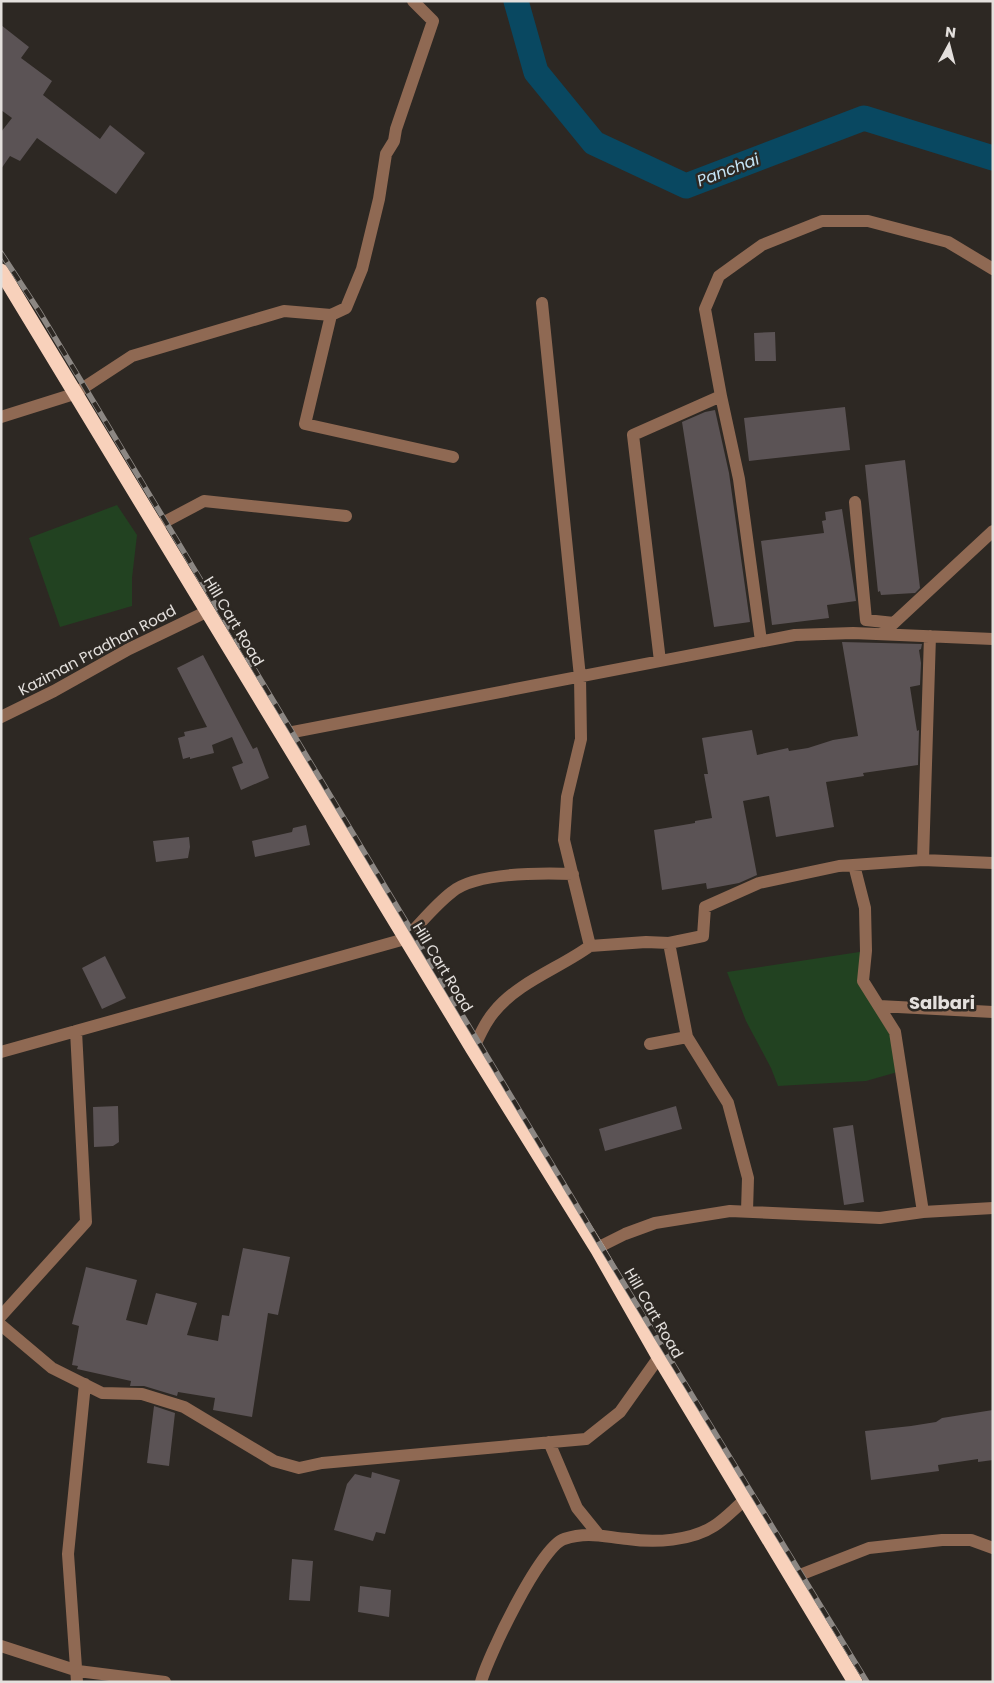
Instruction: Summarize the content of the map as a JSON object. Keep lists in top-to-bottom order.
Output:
{
  "streets": {
    "highway": ["Hill Cart Road"],
    "street": ["Kaziman Pradhan Road"]
  },
  "crossings": [
    ["Hill Cart Road", "Kaziman Pradhan Road"]
  ],
  "districts": ["Salbari"],
  "water": ["Panchai"],
  "north": "top"
}
